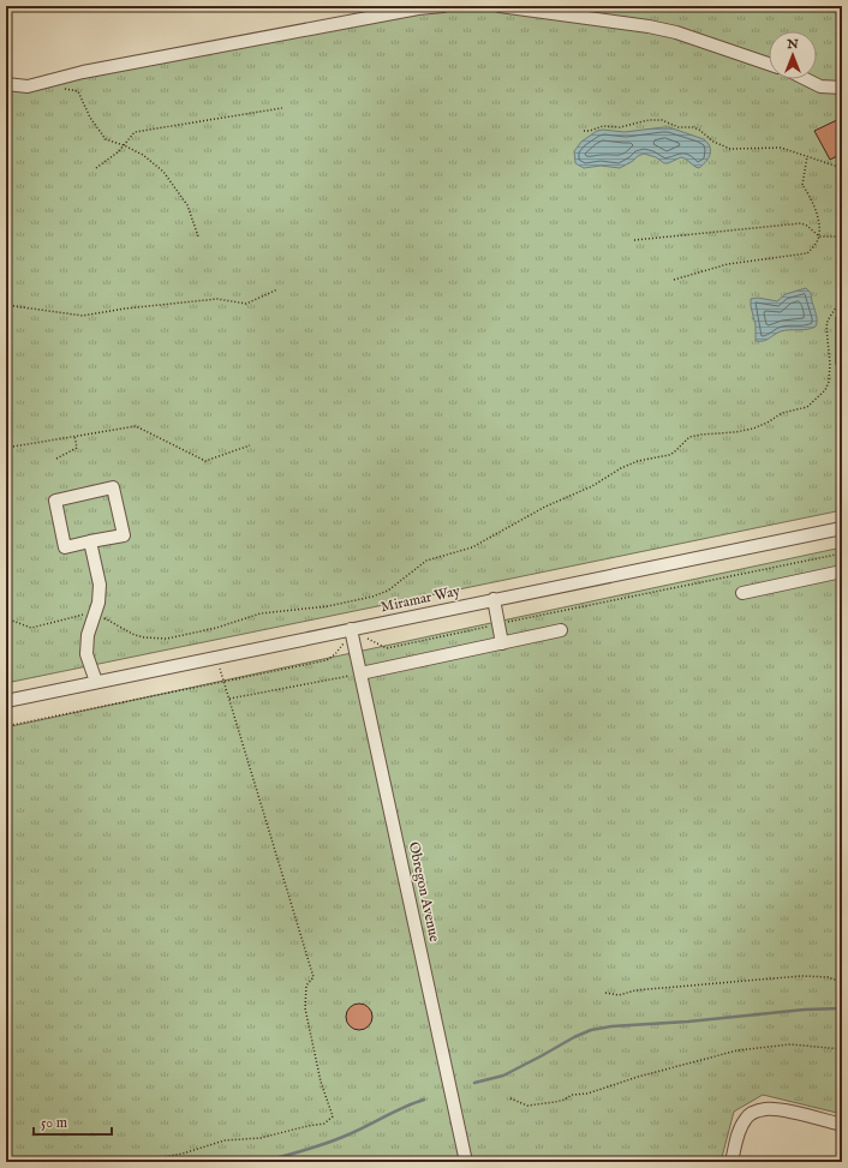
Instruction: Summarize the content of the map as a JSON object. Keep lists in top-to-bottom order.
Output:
{
  "streets": {
    "street": ["Miramar Way", "Obregon Avenue"]
  },
  "crossings": [
    ["Miramar Way", "Obregon Avenue"]
  ],
  "scale_bar": "50 m",
  "north": "top"
}
